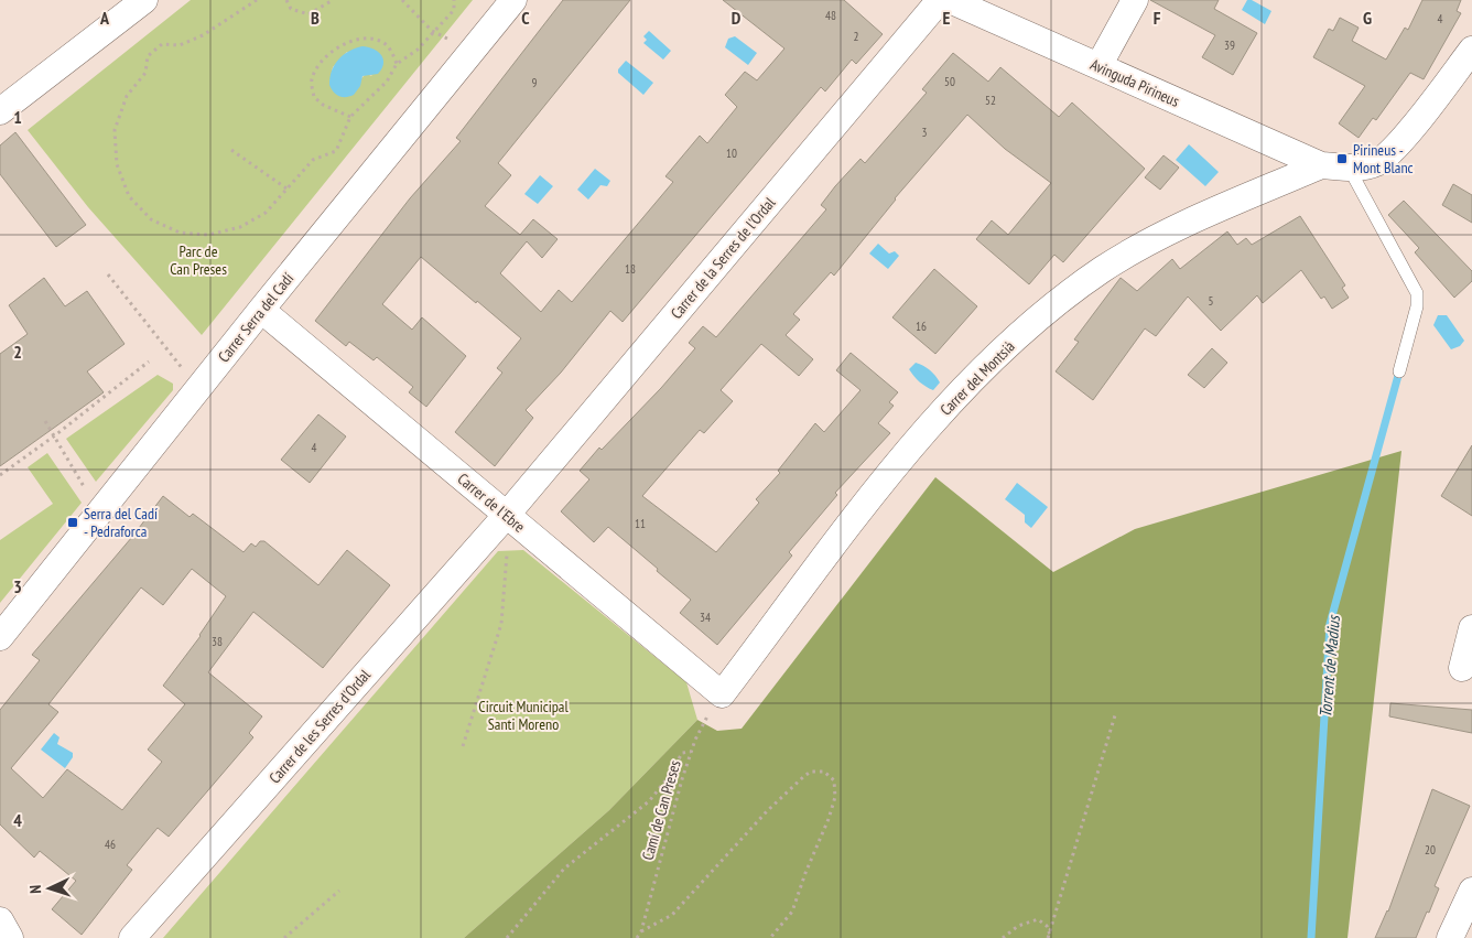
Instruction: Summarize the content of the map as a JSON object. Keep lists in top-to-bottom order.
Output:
{
  "streets": {
    "street": [
      "Avinguda Pirineus",
      "Carrer de la Serres de l'Ordal",
      "Carrer Serra del Cadí",
      "Carrer del Montsià",
      "Carrer de l'Ebre",
      "Carrer de les Serres d'Ordal"
    ],
    "path": ["Camí de Can Preses"]
  },
  "crossings": [
    ["Avinguda Pirineus", "Carrer del Montsià"],
    ["Carrer de la Serres de l'Ordal", "Carrer de l'Ebre"],
    ["Carrer de la Serres de l'Ordal", "Carrer de les Serres d'Ordal"],
    ["Carrer Serra del Cadí", "Carrer de l'Ebre"],
    ["Carrer del Montsià", "Carrer de l'Ebre"],
    ["Carrer del Montsià", "Camí de Can Preses"],
    ["Carrer de l'Ebre", "Carrer de les Serres d'Ordal"],
    ["Carrer de l'Ebre", "Camí de Can Preses"]
  ],
  "water": ["Torrent de Madius"],
  "parks": ["Parc de Can Preses", "Circuit Municipal Santi Moreno"],
  "places": {
    "transit": ["Pirineus - Mont Blanc", "Serra del Cadí - Pedraforca"]
  },
  "house_numbers": [
    "48",
    "4",
    "2",
    "39",
    "50",
    "9",
    "52",
    "3",
    "10",
    "18",
    "5",
    "16",
    "4",
    "11",
    "34",
    "38",
    "46",
    "20"
  ],
  "north": "left",
  "grid": {
    "columns": [
      "A",
      "B",
      "C",
      "D",
      "E",
      "F",
      "G"
    ],
    "rows": [
      "1",
      "2",
      "3",
      "4"
    ]
  }
}
